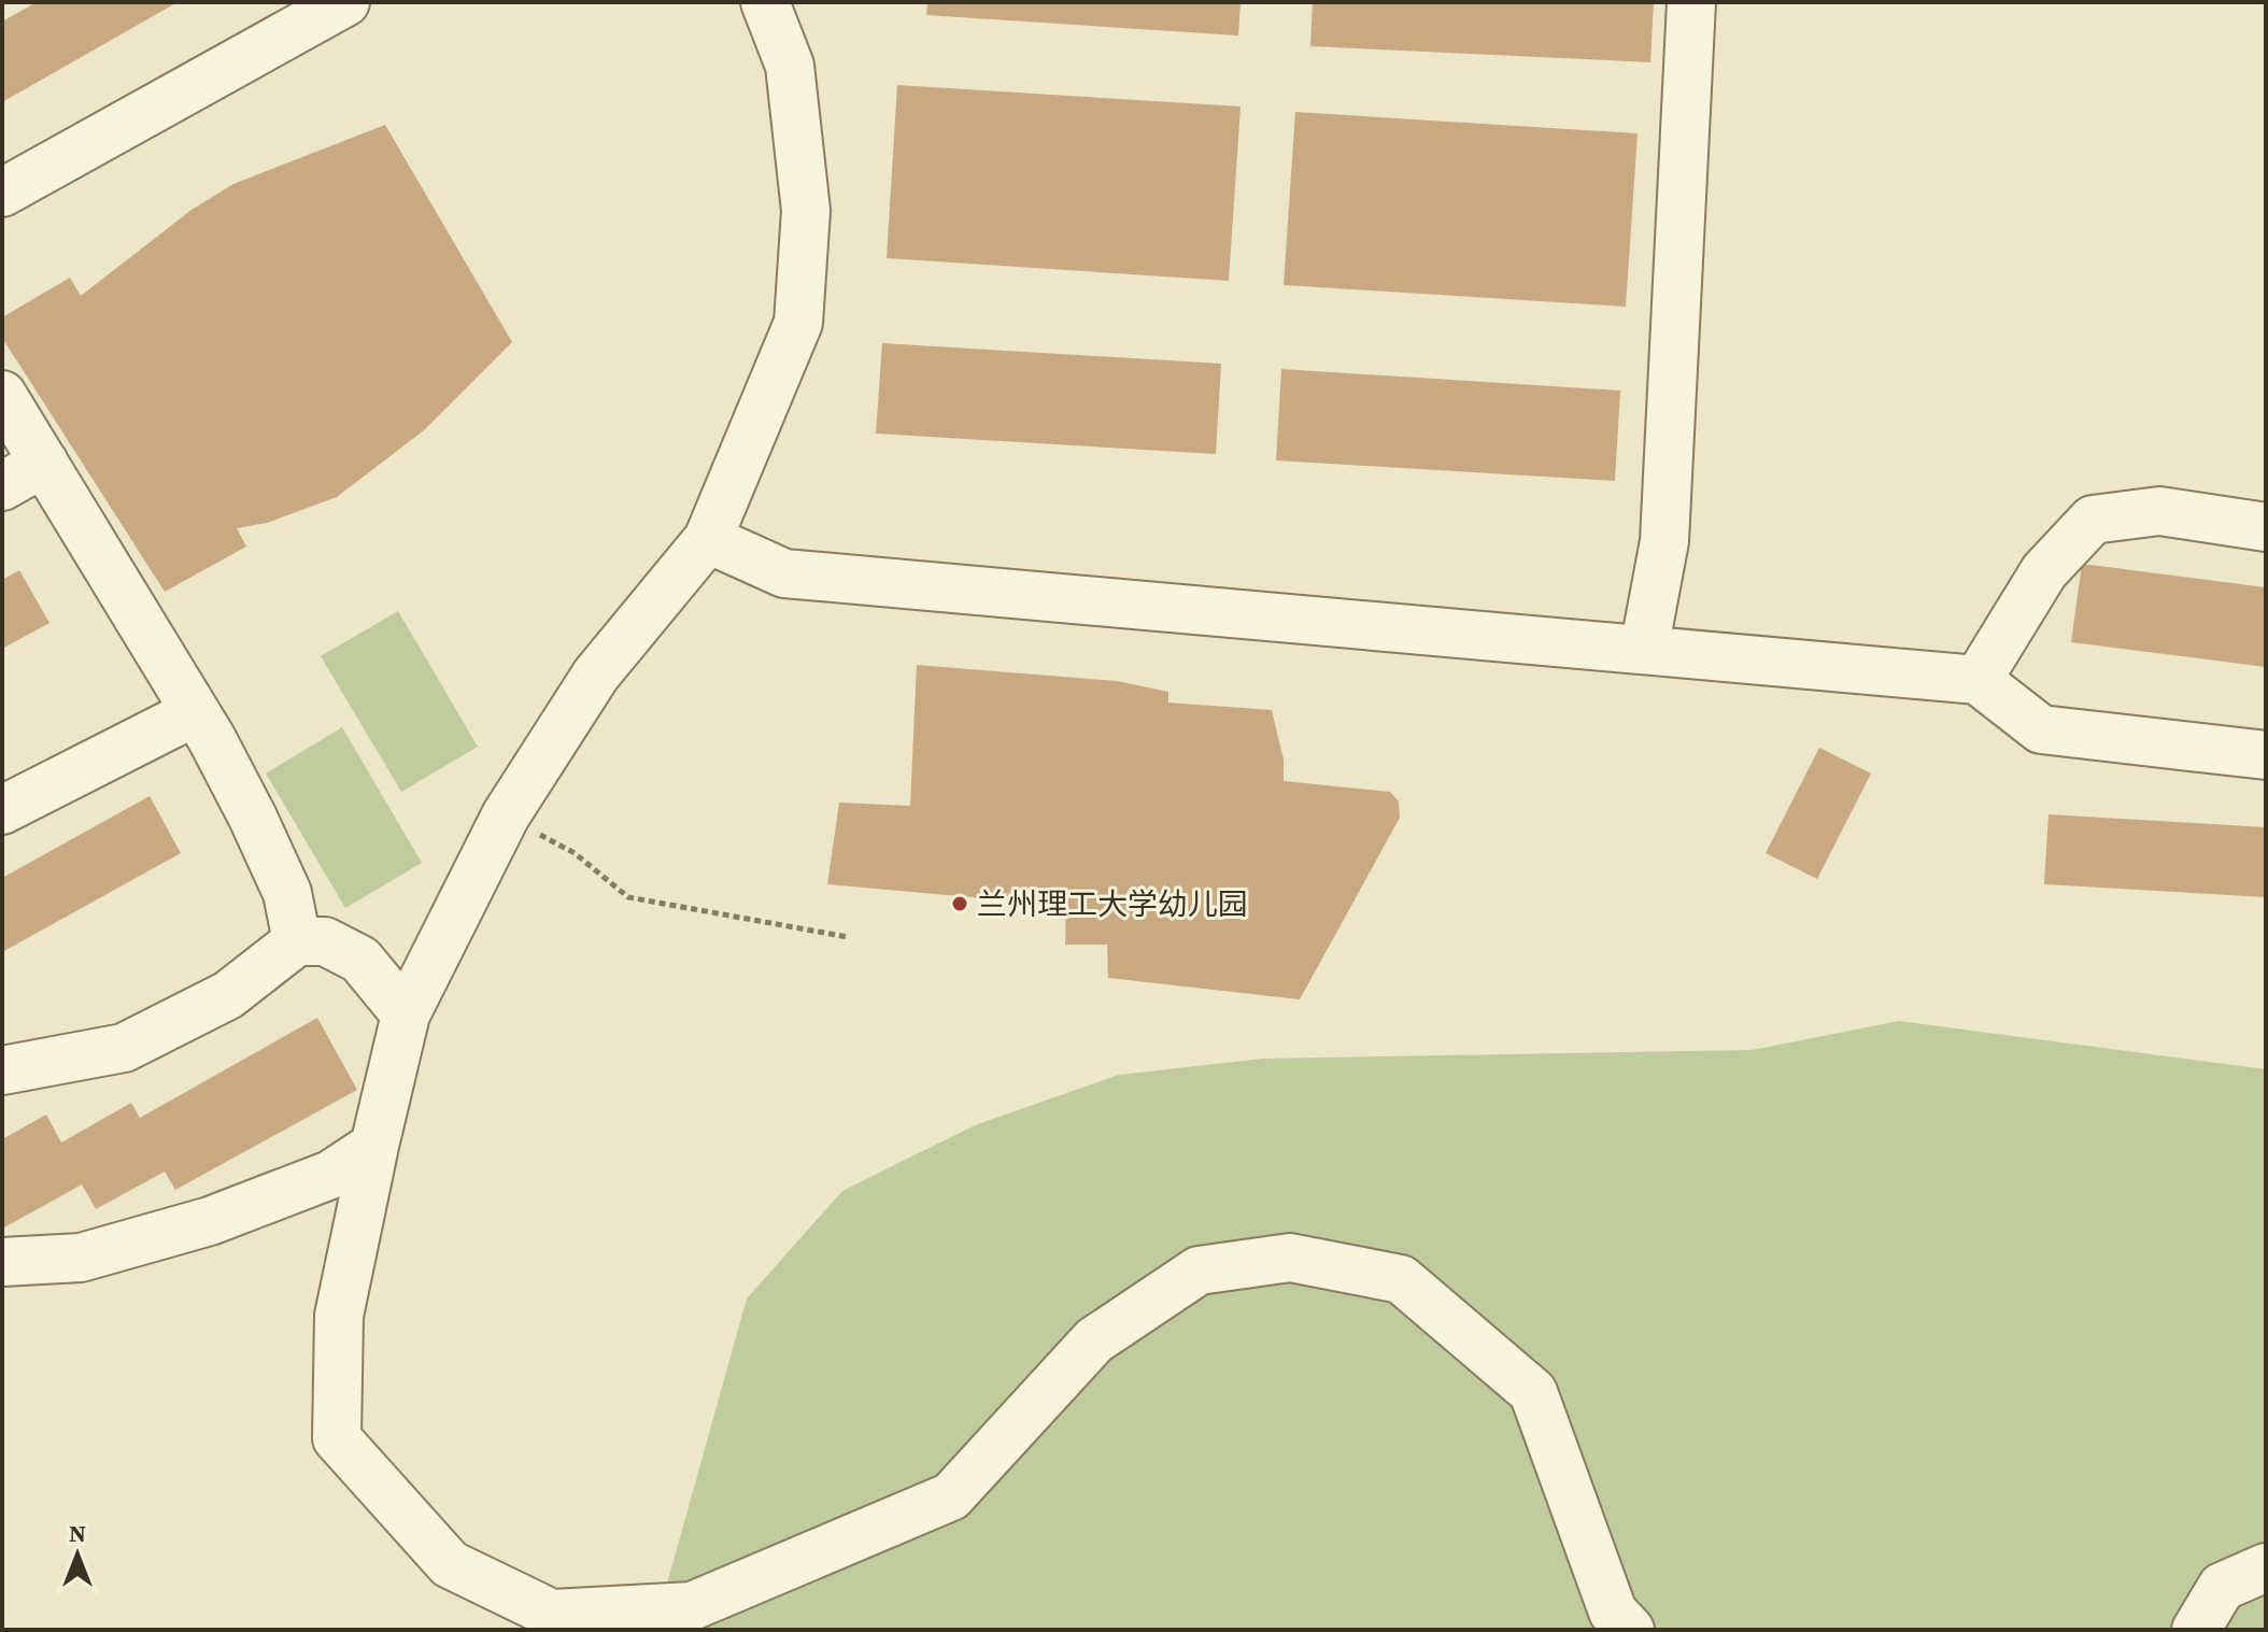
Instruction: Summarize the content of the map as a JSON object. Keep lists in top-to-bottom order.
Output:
{
  "places": ["兰州理工大学幼儿园"],
  "north": "top"
}
